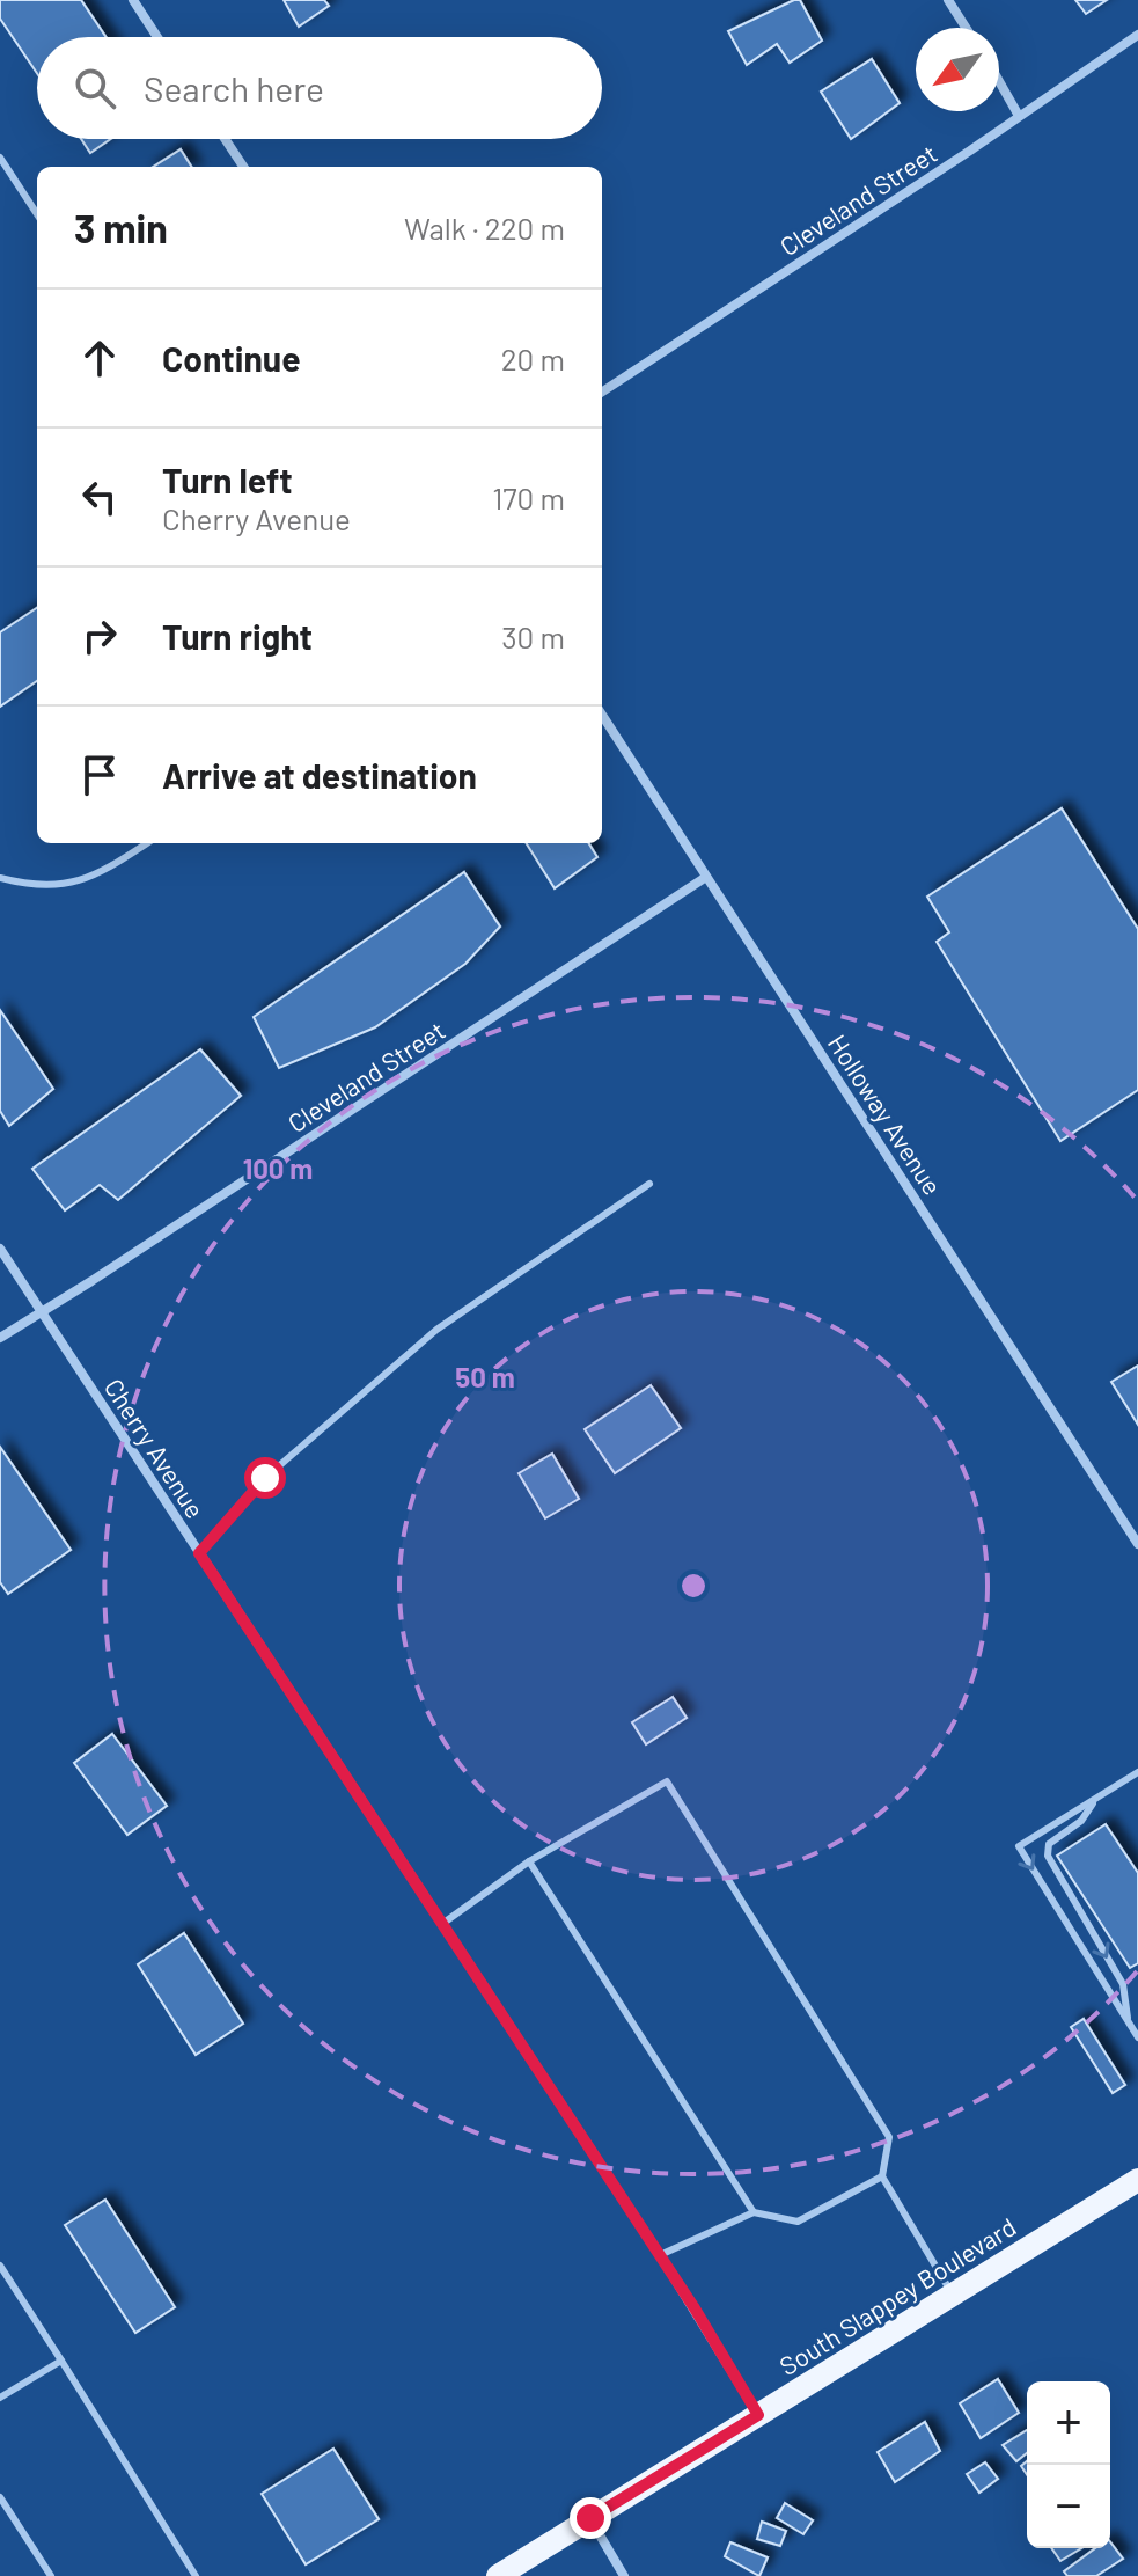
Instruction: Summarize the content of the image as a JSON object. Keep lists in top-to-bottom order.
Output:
{
  "streets": {
    "main road": ["South Slappey Boulevard"],
    "street": ["Cleveland Street", "Holloway Avenue", "Cherry Avenue"]
  },
  "crossings": [
    ["Cleveland Street", "Holloway Avenue"],
    ["Cleveland Street", "Cherry Avenue"],
    ["Cherry Avenue", "South Slappey Boulevard"]
  ],
  "north": "bottom left",
  "page": {
    "search": "Search here",
    "heading": ["3 min", "Walk · 220 m"],
    "list": [
      ["Continue", "20 m"],
      ["Turn left", "Cherry Avenue", "170 m"],
      ["Turn right", "30 m"],
      "Arrive at destination"
    ],
    "map_buttons": ["+", "−"]
  },
  "rings": ["100 m", "50 m"]
}
